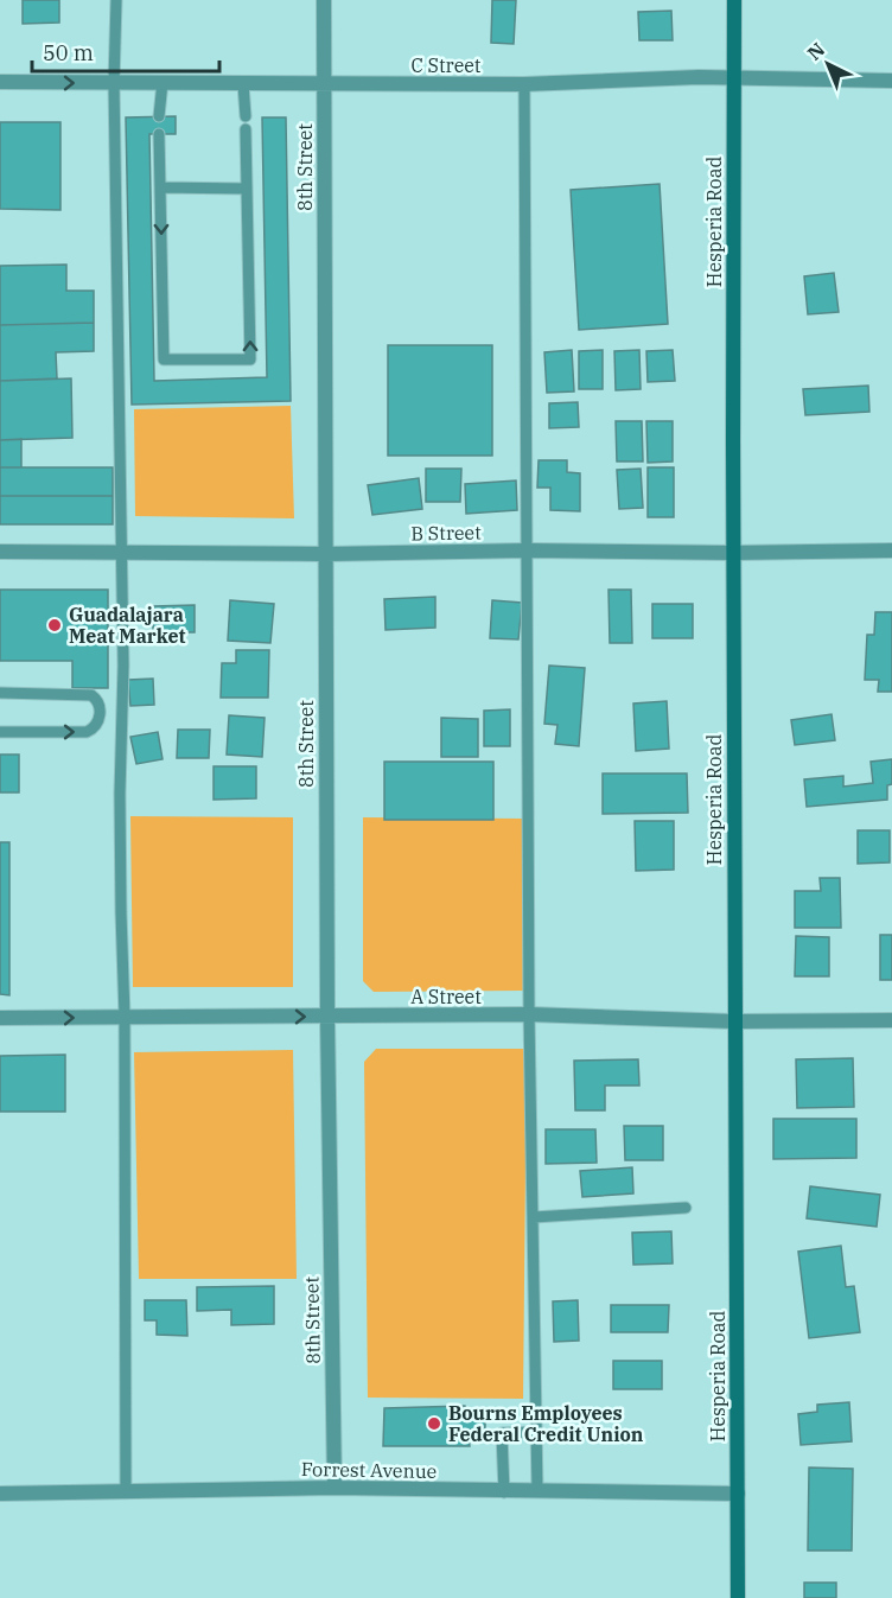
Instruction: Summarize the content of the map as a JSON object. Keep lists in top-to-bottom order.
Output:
{
  "streets": {
    "main road": ["Hesperia Road"],
    "street": [
      "C Street",
      "8th Street",
      "B Street",
      "A Street",
      "Forrest Avenue"
    ]
  },
  "crossings": [
    ["C Street", "8th Street"],
    ["C Street", "Hesperia Road"],
    ["8th Street", "B Street"],
    ["8th Street", "A Street"],
    ["8th Street", "Forrest Avenue"],
    ["Hesperia Road", "B Street"],
    ["Hesperia Road", "A Street"],
    ["Hesperia Road", "Forrest Avenue"]
  ],
  "one_way": ["A Street"],
  "places": ["Guadalajara Meat Market", "Bourns Employees Federal Credit Union"],
  "scale_bar": "50 m",
  "north": "top left"
}
